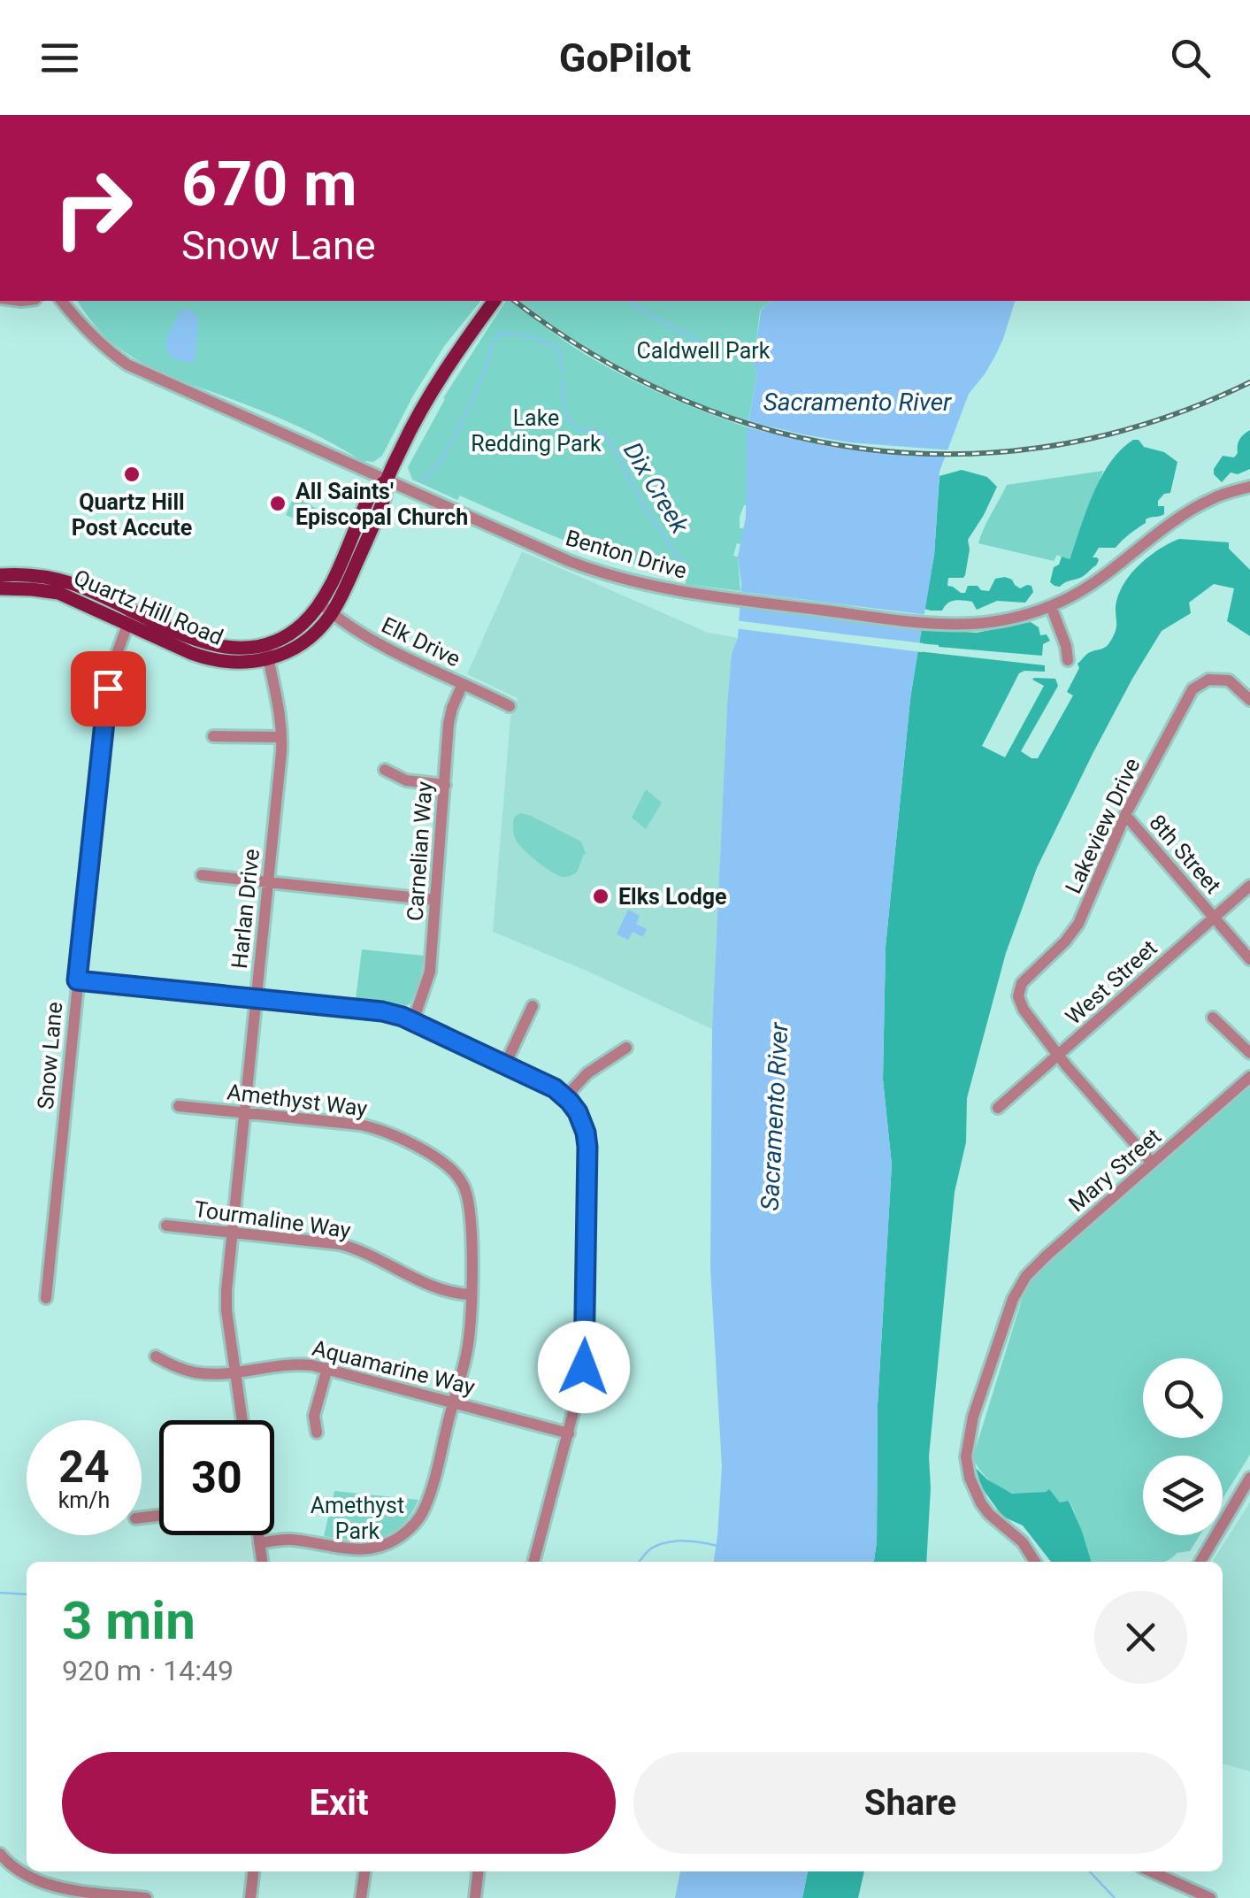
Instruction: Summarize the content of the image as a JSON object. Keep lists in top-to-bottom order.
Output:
{
  "streets": {
    "main road": ["Quartz Hill Road"],
    "street": [
      "Benton Drive",
      "Elk Drive",
      "Lakeview Drive",
      "Carnelian Way",
      "8th Street",
      "Harlan Drive",
      "West Street",
      "Snow Lane",
      "Amethyst Way",
      "Mary Street",
      "Tourmaline Way",
      "Aquamarine Way"
    ]
  },
  "crossings": [
    ["Benton Drive", "Quartz Hill Road"],
    ["Quartz Hill Road", "Elk Drive"],
    ["Quartz Hill Road", "Harlan Drive"],
    ["Quartz Hill Road", "Snow Lane"],
    ["Elk Drive", "Carnelian Way"],
    ["Lakeview Drive", "8th Street"],
    ["Lakeview Drive", "West Street"],
    ["8th Street", "West Street"],
    ["Harlan Drive", "Amethyst Way"],
    ["Harlan Drive", "Tourmaline Way"],
    ["Harlan Drive", "Aquamarine Way"],
    ["Amethyst Way", "Tourmaline Way"],
    ["Amethyst Way", "Aquamarine Way"]
  ],
  "water": ["Sacramento River", "Dix Creek"],
  "parks": ["Caldwell Park", "Lake Redding Park", "Amethyst Park"],
  "places": ["Quartz Hill Post Accute", "All Saints' Episcopal Church", "Elks Lodge"],
  "page": {
    "header": "GoPilot",
    "turn": ["670 m", "Snow Lane"],
    "speed": "24 km/h",
    "limit": "30",
    "heading": ["3 min", "920 m · 14:49"],
    "buttons": ["Exit", "Share"]
  }
}
